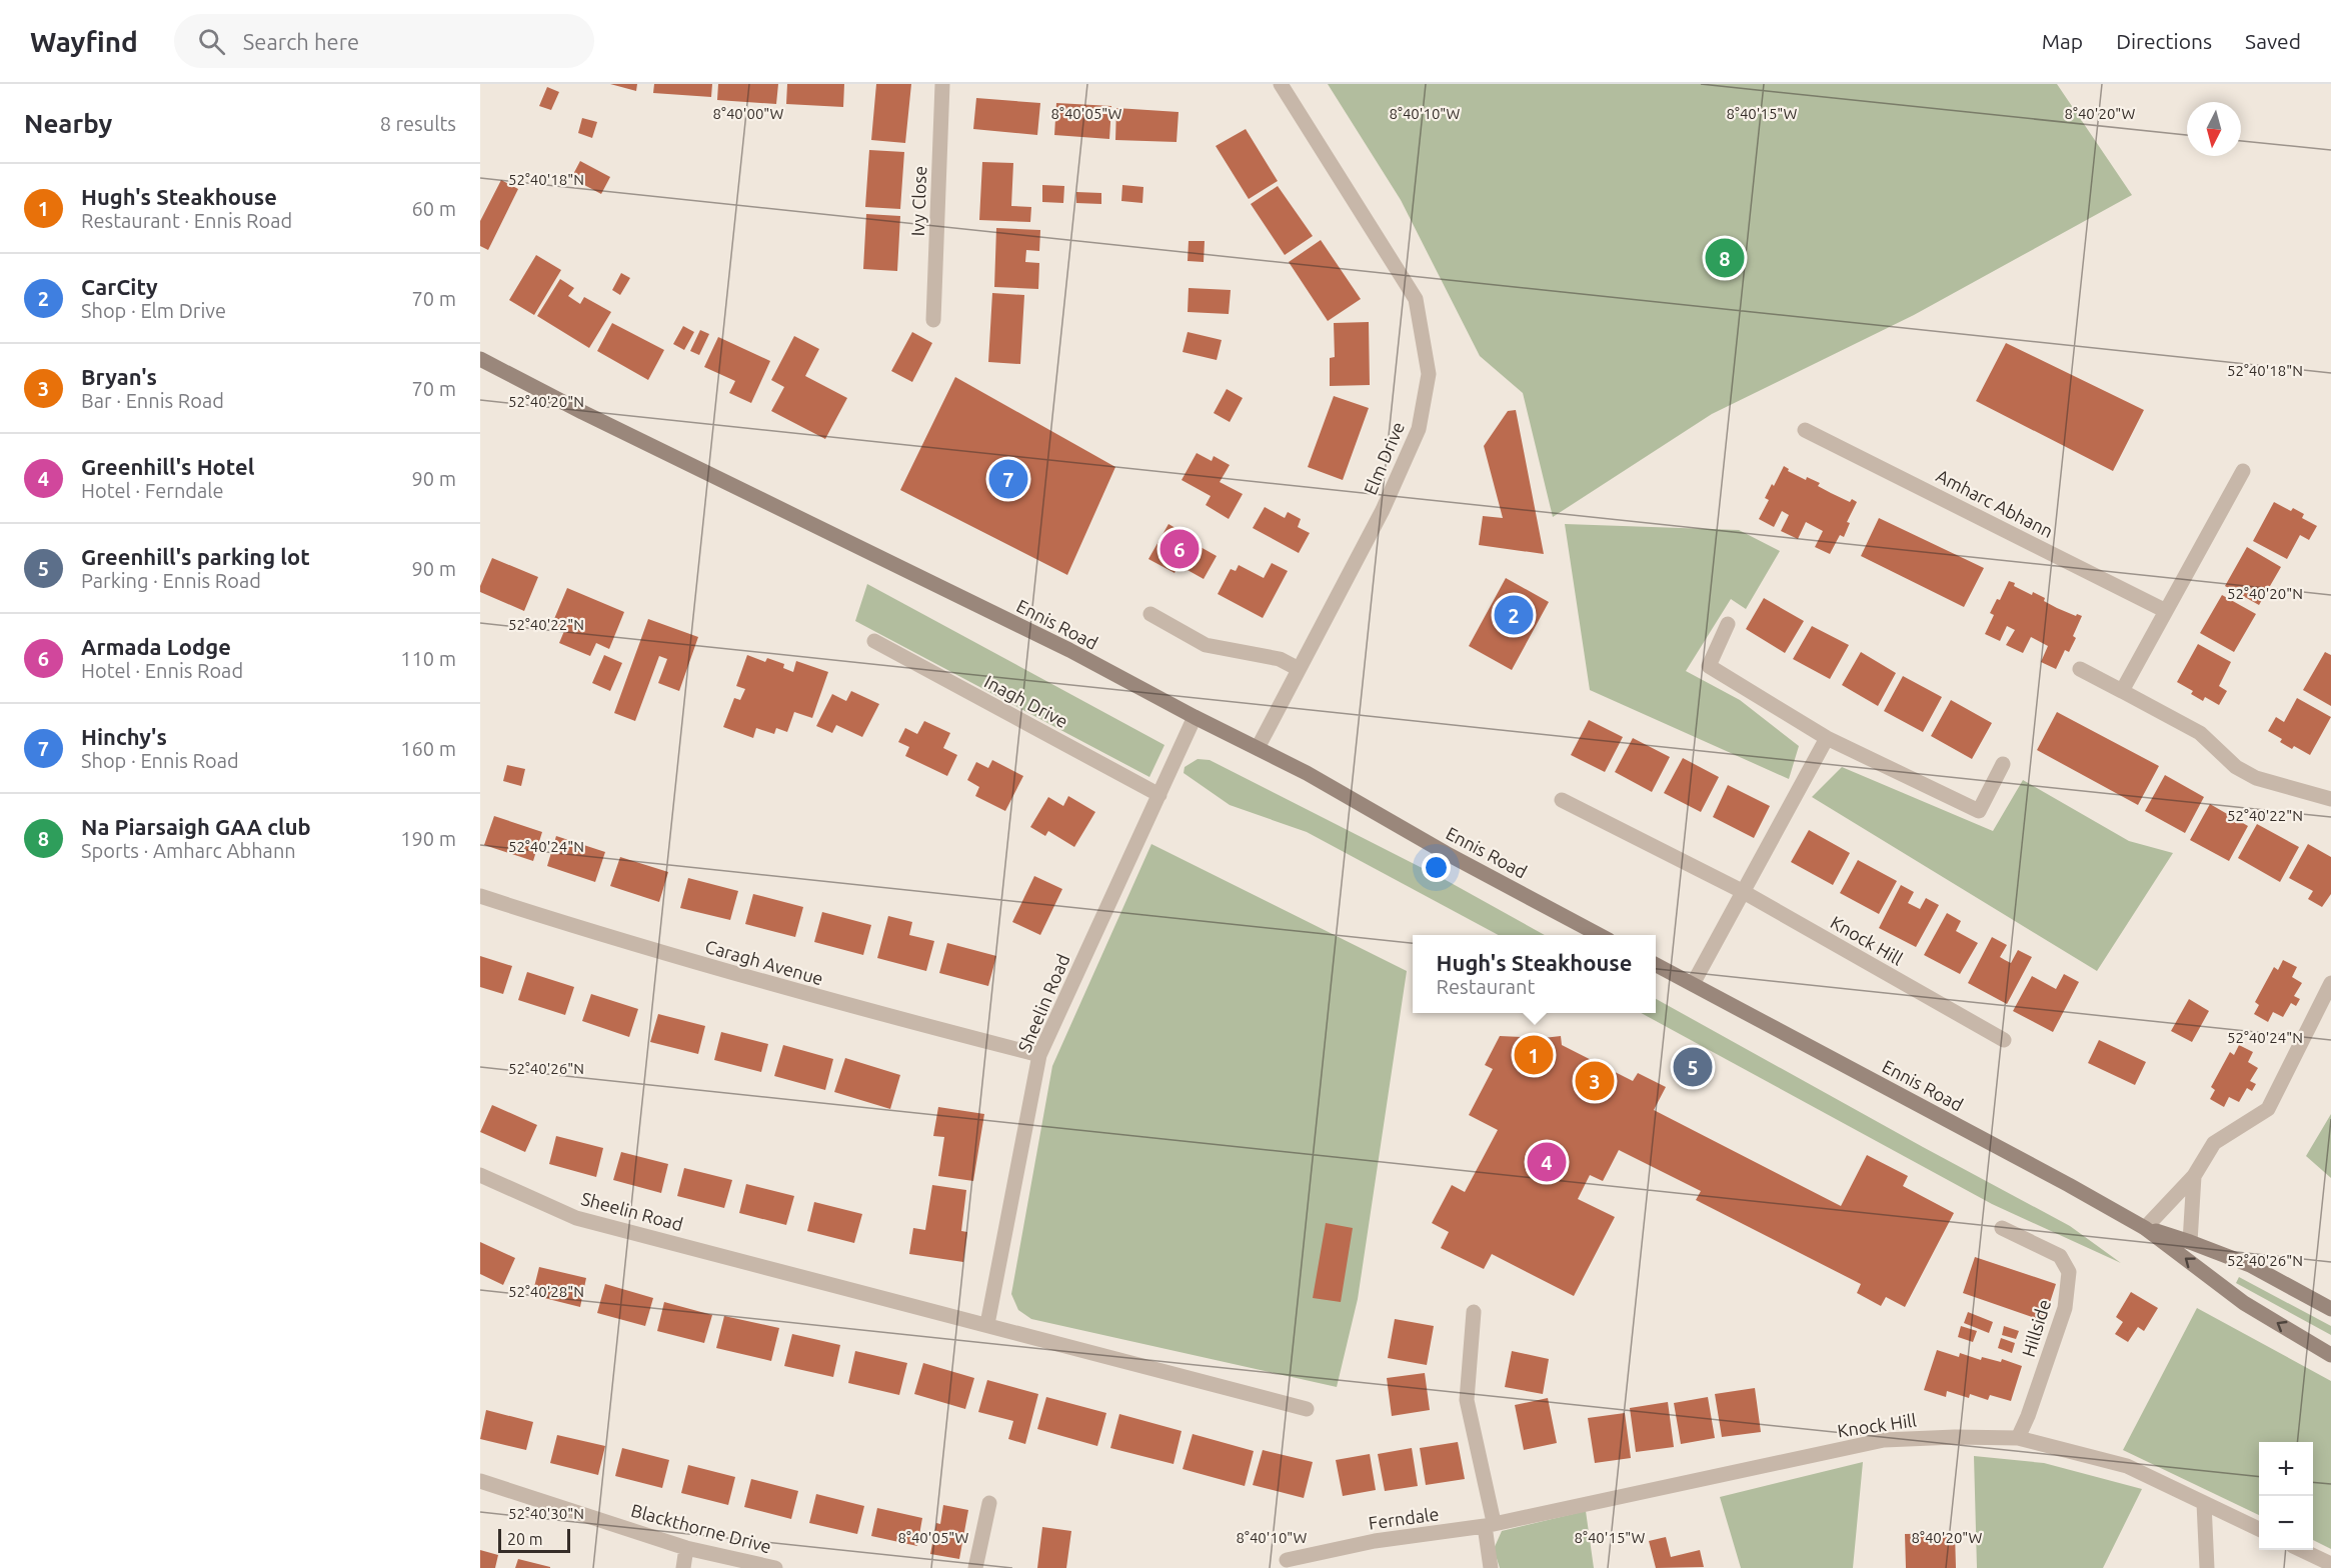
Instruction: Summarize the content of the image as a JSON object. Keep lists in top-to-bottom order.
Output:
{
  "streets": {
    "main road": ["Ennis Road"],
    "street": [
      "Ivy Close",
      "Elm Drive",
      "Amharc Abhann",
      "Inagh Drive",
      "Knock Hill",
      "Caragh Avenue",
      "Sheelin Road",
      "Hillside",
      "Ferndale",
      "Blackthorne Drive"
    ]
  },
  "crossings": [
    ["Elm Drive", "Ennis Road"],
    ["Ennis Road", "Sheelin Road"],
    ["Inagh Drive", "Sheelin Road"],
    ["Knock Hill", "Hillside"],
    ["Knock Hill", "Ferndale"],
    ["Caragh Avenue", "Sheelin Road"]
  ],
  "scale_bar": "20 m",
  "north": "bottom",
  "page": {
    "header": "Wayfind",
    "search": "Search here",
    "nav": ["Map", "Directions", "Saved"],
    "heading": ["Nearby", "8 results"],
    "list": [
      {
        "mark": "1",
        "name": "Hugh's Steakhouse",
        "note": "Restaurant · Ennis Road",
        "value": "60 m"
      },
      {
        "mark": "2",
        "name": "CarCity",
        "note": "Shop · Elm Drive",
        "value": "70 m"
      },
      {
        "mark": "3",
        "name": "Bryan's",
        "note": "Bar · Ennis Road",
        "value": "70 m"
      },
      {
        "mark": "4",
        "name": "Greenhill's Hotel",
        "note": "Hotel · Ferndale",
        "value": "90 m"
      },
      {
        "mark": "5",
        "name": "Greenhill's parking lot",
        "note": "Parking · Ennis Road",
        "value": "90 m"
      },
      {
        "mark": "6",
        "name": "Armada Lodge",
        "note": "Hotel · Ennis Road",
        "value": "110 m"
      },
      {
        "mark": "7",
        "name": "Hinchy's",
        "note": "Shop · Ennis Road",
        "value": "160 m"
      },
      {
        "mark": "8",
        "name": "Na Piarsaigh GAA club",
        "note": "Sports · Amharc Abhann",
        "value": "190 m"
      }
    ],
    "pins": [
      "8",
      "7",
      "6",
      "2",
      "1",
      "5",
      "3",
      "4"
    ],
    "popup": ["Hugh's Steakhouse", "Restaurant"],
    "map_buttons": ["+", "−"],
    "scale": "20 m"
  },
  "coordinates": [
    "8°40'00\"W",
    "8°40'05\"W",
    "8°40'10\"W",
    "8°40'15\"W",
    "8°40'20\"W",
    "52°40'18\"N",
    "52°40'20\"N",
    "52°40'22\"N",
    "52°40'24\"N",
    "52°40'26\"N",
    "52°40'28\"N",
    "52°40'30\"N"
  ]
}
